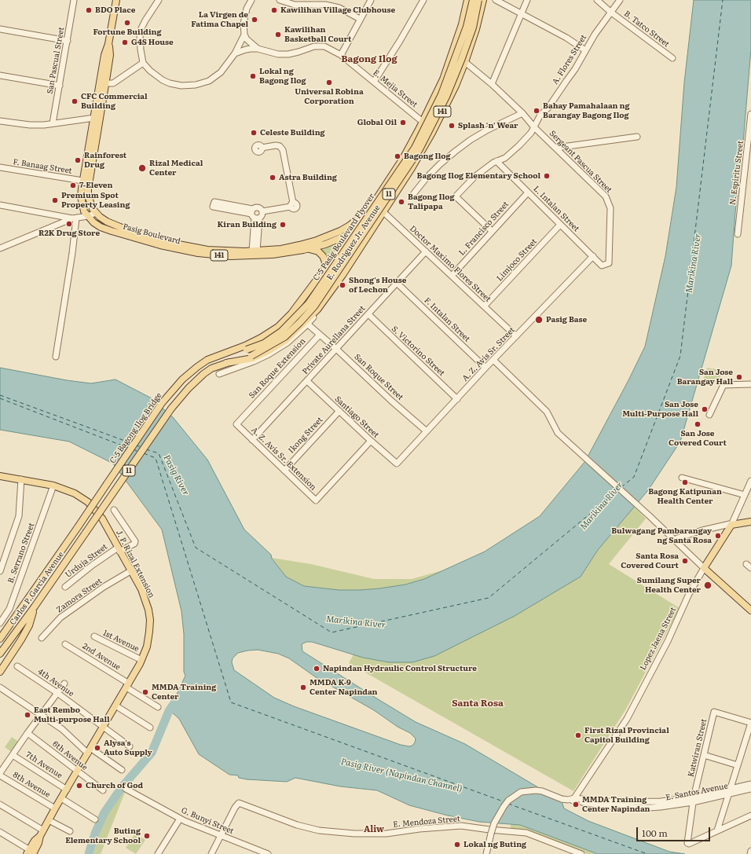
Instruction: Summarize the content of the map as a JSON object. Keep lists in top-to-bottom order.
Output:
{
  "streets": {
    "main road": [
      "141",
      "11",
      "Pasig Boulevard",
      "C-5 Pasig Boulevard Flyover",
      "E. Rodriguez Jr. Avenue",
      "C-5 Bagong Ilog Bridge",
      "J. P. Rizal Extension",
      "Carlos P. Garcia Avenue",
      "Lopez Jaena Street"
    ],
    "street": [
      "B. Tatco Street",
      "A. Flores Street",
      "San Pascual Street",
      "E. Mejia Street",
      "Sergeant Pascua Street",
      "F. Banaag Street",
      "N. Espiritu Street",
      "L. Intalan Street",
      "L. Francisco Street",
      "Limjoco Street",
      "Doctor Maximo Flores Street",
      "F. Intalan Street",
      "Private Aurellana Street",
      "S. Victorino Street",
      "A. Z. Avis Sr. Street",
      "San Roque Extension",
      "San Roque Street",
      "Santiago Street",
      "Ikong Street",
      "A. Z. Avis Sr. Extension",
      "B. Serrano Street",
      "Urduja Street",
      "Zamora Street",
      "1st Avenue",
      "2nd Avenue",
      "4th Avenue",
      "Katwiran Street",
      "6th Avenue",
      "7th Avenue",
      "8th Avenue",
      "E. Santos Avenue",
      "G. Bunyi Street",
      "E. Mendoza Street"
    ]
  },
  "crossings": [
    ["B. Tatco Street", "A. Flores Street"],
    ["A. Flores Street", "Sergeant Pascua Street"],
    ["A. Flores Street", "L. Intalan Street"],
    ["A. Flores Street", "L. Francisco Street"],
    ["E. Mejia Street", "E. Rodriguez Jr. Avenue"],
    ["Sergeant Pascua Street", "L. Intalan Street"],
    ["Sergeant Pascua Street", "E. Rodriguez Jr. Avenue"],
    ["F. Banaag Street", "Pasig Boulevard"],
    ["L. Intalan Street", "L. Francisco Street"],
    ["L. Intalan Street", "Limjoco Street"],
    ["L. Intalan Street", "A. Z. Avis Sr. Street"],
    ["L. Francisco Street", "Doctor Maximo Flores Street"],
    ["Pasig Boulevard", "E. Rodriguez Jr. Avenue"],
    ["Pasig Boulevard", "Doctor Maximo Flores Street"],
    ["C-5 Pasig Boulevard Flyover", "E. Rodriguez Jr. Avenue"],
    ["C-5 Pasig Boulevard Flyover", "C-5 Bagong Ilog Bridge"],
    ["C-5 Pasig Boulevard Flyover", "Carlos P. Garcia Avenue"],
    ["E. Rodriguez Jr. Avenue", "Doctor Maximo Flores Street"],
    ["E. Rodriguez Jr. Avenue", "San Roque Extension"],
    ["E. Rodriguez Jr. Avenue", "C-5 Bagong Ilog Bridge"],
    ["E. Rodriguez Jr. Avenue", "Carlos P. Garcia Avenue"],
    ["Limjoco Street", "Doctor Maximo Flores Street"],
    ["Doctor Maximo Flores Street", "Private Aurellana Street"],
    ["Doctor Maximo Flores Street", "A. Z. Avis Sr. Street"],
    ["F. Intalan Street", "Private Aurellana Street"],
    ["F. Intalan Street", "A. Z. Avis Sr. Street"],
    ["Private Aurellana Street", "S. Victorino Street"],
    ["Private Aurellana Street", "San Roque Street"],
    ["Private Aurellana Street", "Santiago Street"],
    ["Private Aurellana Street", "A. Z. Avis Sr. Extension"],
    ["S. Victorino Street", "A. Z. Avis Sr. Street"],
    ["A. Z. Avis Sr. Street", "San Roque Street"],
    ["A. Z. Avis Sr. Street", "Santiago Street"],
    ["San Roque Extension", "San Roque Street"],
    ["San Roque Extension", "A. Z. Avis Sr. Extension"],
    ["Santiago Street", "Ikong Street"],
    ["Santiago Street", "A. Z. Avis Sr. Extension"],
    ["C-5 Bagong Ilog Bridge", "Carlos P. Garcia Avenue"],
    ["Ikong Street", "A. Z. Avis Sr. Extension"],
    ["B. Serrano Street", "J. P. Rizal Extension"],
    ["Urduja Street", "J. P. Rizal Extension"],
    ["J. P. Rizal Extension", "Zamora Street"],
    ["J. P. Rizal Extension", "1st Avenue"],
    ["J. P. Rizal Extension", "2nd Avenue"],
    ["J. P. Rizal Extension", "4th Avenue"],
    ["J. P. Rizal Extension", "6th Avenue"],
    ["J. P. Rizal Extension", "7th Avenue"],
    ["J. P. Rizal Extension", "8th Avenue"],
    ["Lopez Jaena Street", "E. Santos Avenue"],
    ["Katwiran Street", "E. Santos Avenue"],
    ["E. Santos Avenue", "E. Mendoza Street"],
    ["G. Bunyi Street", "E. Mendoza Street"]
  ],
  "districts": ["Bagong Ilog", "Santa Rosa", "Aliw"],
  "water": ["Marikina River", "Pasig River", "Pasig River (Napindan Channel)"],
  "places": [
    "BDO Place",
    "Kawilihan Village Clubhouse",
    "La Virgen de Fatima Chapel",
    "Fortune Building",
    "Kawilihan Basketball Court",
    "G4S House",
    "Lokal ng Bagong Ilog",
    "Universal Robina Corporation",
    "CFC Commercial Building",
    "Bahay Pamahalaan ng Barangay Bagong Ilog",
    "Global Oil",
    "Splash 'n' Wear",
    "Celeste Building",
    "Bagong Ilog",
    "Rainforest Drug",
    "Rizal Medical Center",
    "Bagong Ilog Elementary School",
    "Astra Building",
    "7-Eleven",
    "Premium Spot Property Leasing",
    "Bagong Ilog Talipapa",
    "R2K Drug Store",
    "Kiran Building",
    "Shong's House of Lechon",
    "Pasig Base",
    "San Jose Barangay Hall",
    "San Jose Multi-Purpose Hall",
    "San Jose Covered Court",
    "Bagong Katipunan Health Center",
    "Bulwagang Pambarangay ng Santa Rosa",
    "Santa Rosa Covered Court",
    "Sumilang Super Health Center",
    "Napindan Hydraulic Control Structure",
    "MMDA K-9 Center Napindan",
    "MMDA Training Center",
    "East Rembo Multi-purpose Hall",
    "First Rizal Provincial Capitol Building",
    "Alysa's Auto Supply",
    "Church of God",
    "MMDA Training Center Napindan",
    "Buting Elementary School",
    "Lokal ng Buting"
  ],
  "scale_bar": "100 m"
}
